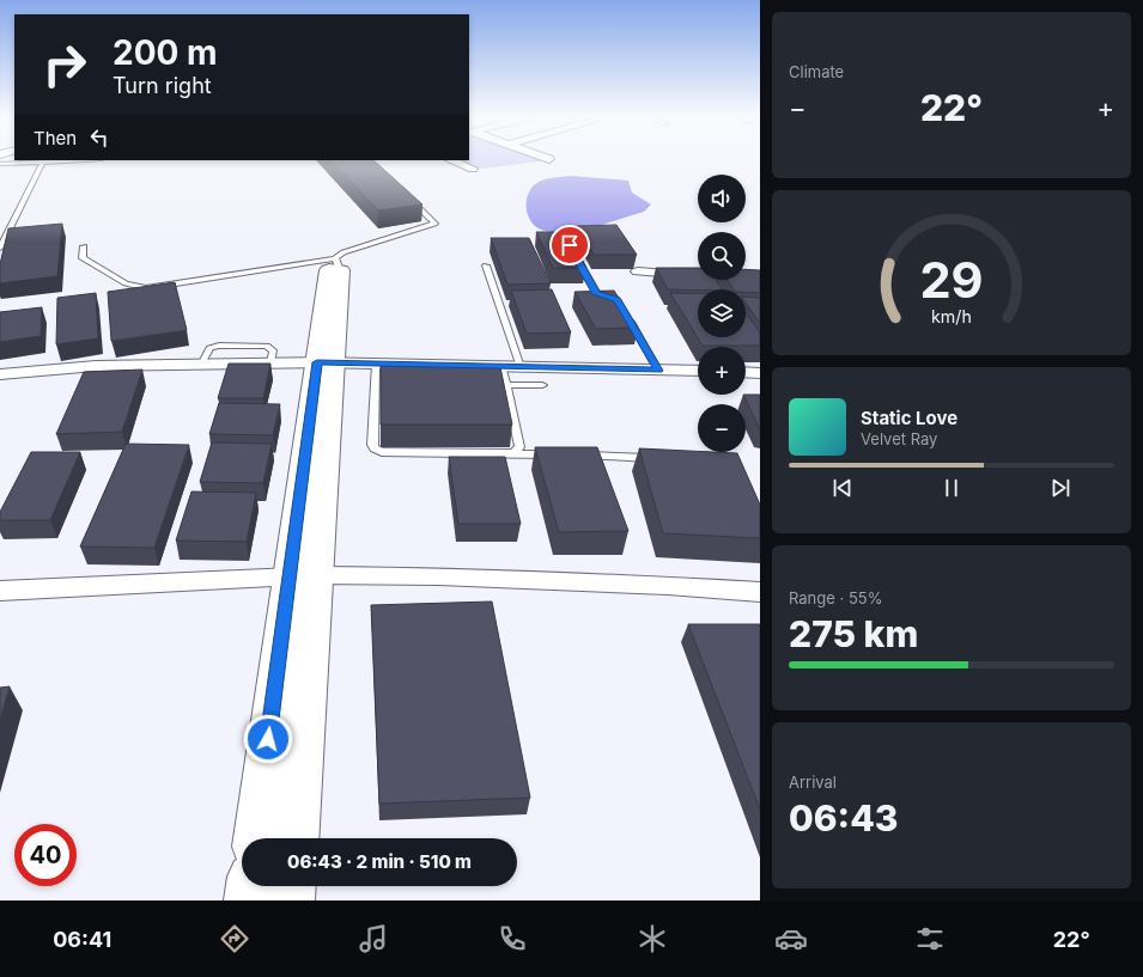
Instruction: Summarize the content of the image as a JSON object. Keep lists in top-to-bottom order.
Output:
{
  "page": {
    "tile": [
      "Climate",
      ["Range · 55%", "275 km"],
      ["Arrival", "06:43"]
    ],
    "turn": ["200 m", "Turn right"],
    "heat": ["−", "22°", "+"],
    "then": "Then",
    "map_buttons": ["+", "−"],
    "song": ["Static Love", "Velvet Ray"],
    "limit": "40",
    "trip": "06:43 · 2 min · 510 m",
    "tabs": ["06:41", "22°"],
    "gauge": ["29", "km/h"]
  }
}
